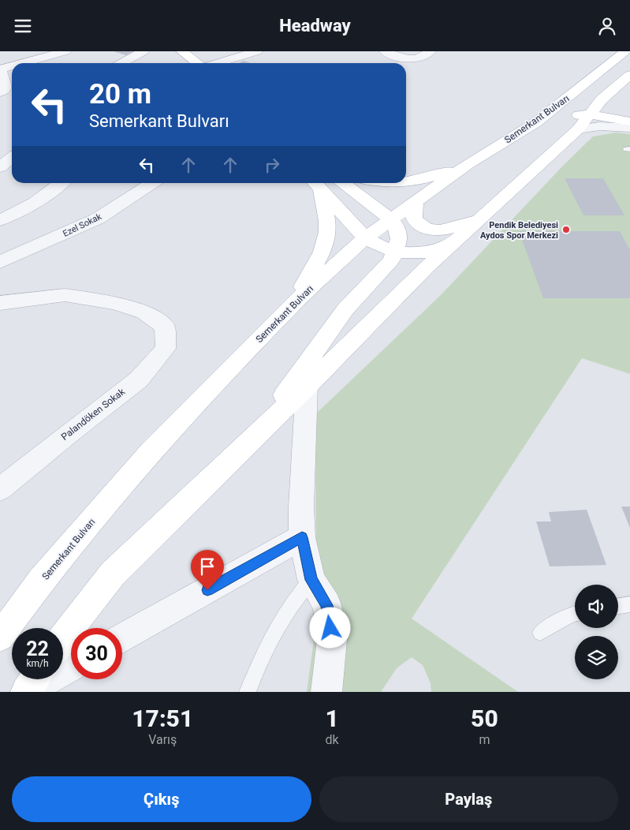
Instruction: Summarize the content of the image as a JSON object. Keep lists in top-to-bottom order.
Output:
{
  "streets": {
    "main road": ["Semerkant Bulvarı"],
    "street": ["Ezel Sokak", "Palandöken Sokak"]
  },
  "places": ["Pendik Belediyesi Aydos Spor Merkezi"],
  "page": {
    "header": "Headway",
    "turn": ["20 m", "Semerkant Bulvarı"],
    "speed": "22 km/h",
    "limit": "30",
    "eta": [
      "17:51",
      "Varış",
      "1",
      "dk",
      "50",
      "m"
    ],
    "buttons": ["Çıkış", "Paylaş"]
  }
}
